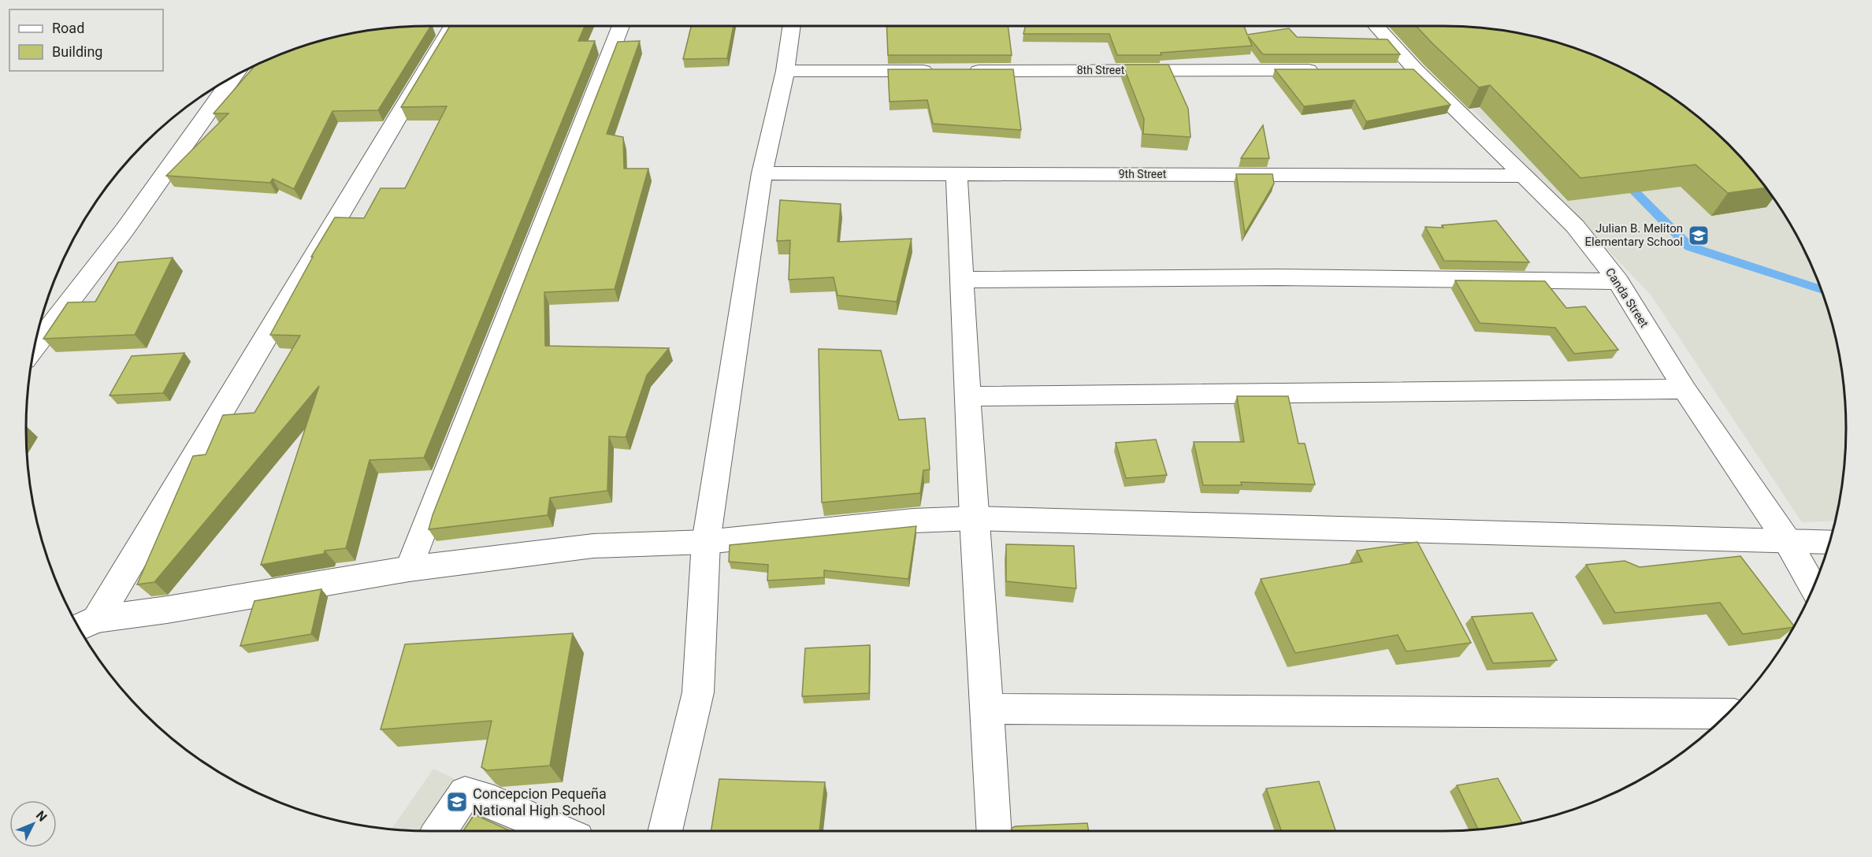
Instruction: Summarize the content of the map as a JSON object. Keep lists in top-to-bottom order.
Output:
{
  "streets": {
    "street": ["8th Street", "9th Street", "Canda Street"]
  },
  "crossings": [
    ["9th Street", "Canda Street"]
  ],
  "places": {
    "school or university": ["Julian B. Meliton Elementary School", "Concepcion Pequeña National High School"]
  },
  "legend": ["Road", "Building"],
  "north": "top right"
}
